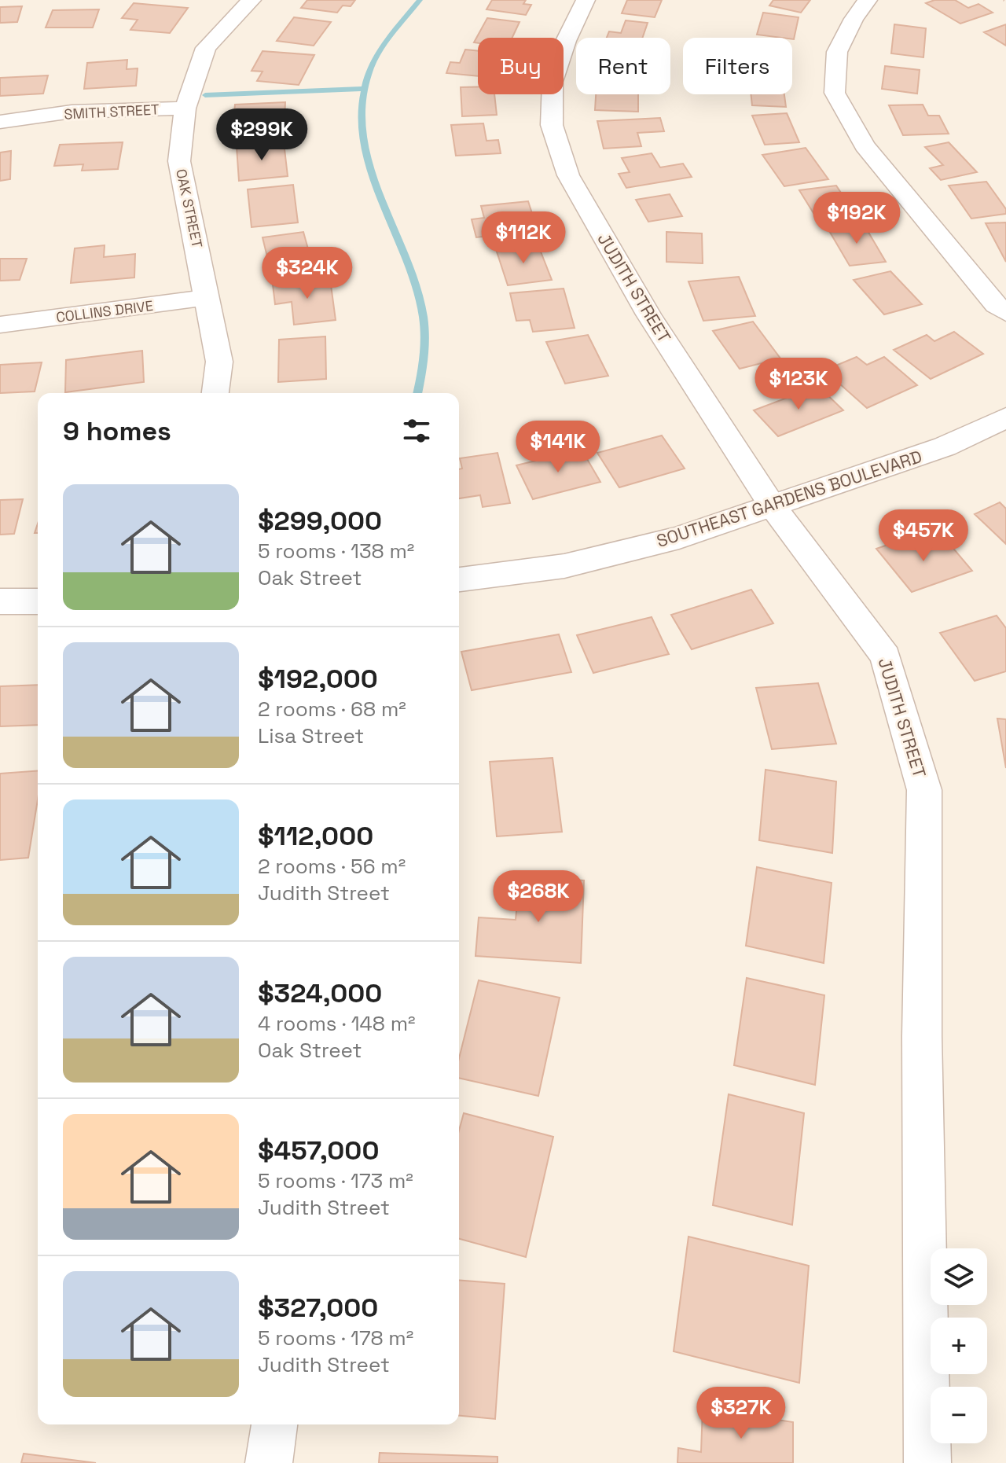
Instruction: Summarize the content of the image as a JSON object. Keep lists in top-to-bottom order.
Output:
{
  "streets": {
    "street": [
      "SMITH STREET",
      "OAK STREET",
      "JUDITH STREET",
      "COLLINS DRIVE",
      "SOUTHEAST GARDENS BOULEVARD"
    ]
  },
  "crossings": [
    ["SMITH STREET", "OAK STREET"],
    ["OAK STREET", "COLLINS DRIVE"],
    ["JUDITH STREET", "SOUTHEAST GARDENS BOULEVARD"]
  ],
  "page": {
    "chip": ["Buy", "Rent", "Filters"],
    "price": [
      "$299K",
      "$192K",
      "$112K",
      "$324K",
      "$123K",
      "$141K",
      "$457K",
      "$268K",
      "$327K"
    ],
    "heading": "9 homes",
    "list": [
      {
        "name": "$299,000",
        "note": "5 rooms · 138 m² · Oak Street"
      },
      {
        "name": "$192,000",
        "note": "2 rooms · 68 m² · Lisa Street"
      },
      {
        "name": "$112,000",
        "note": "2 rooms · 56 m² · Judith Street"
      },
      {
        "name": "$324,000",
        "note": "4 rooms · 148 m² · Oak Street"
      },
      {
        "name": "$457,000",
        "note": "5 rooms · 173 m² · Judith Street"
      },
      {
        "name": "$327,000",
        "note": "5 rooms · 178 m² · Judith Street"
      }
    ],
    "map_buttons": ["+", "−"]
  }
}
